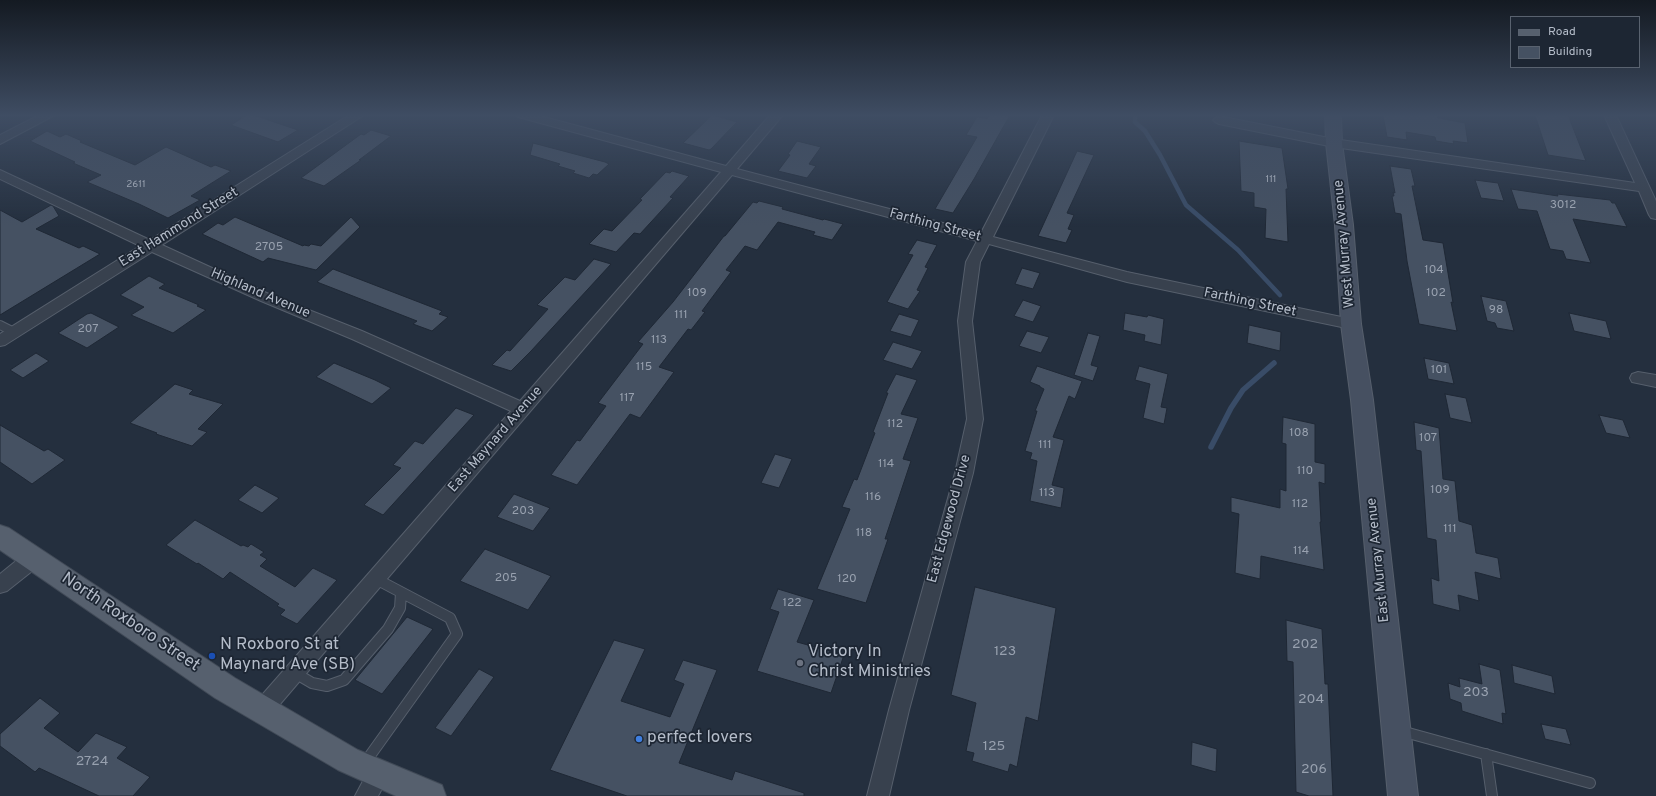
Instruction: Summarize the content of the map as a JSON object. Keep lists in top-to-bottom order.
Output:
{
  "streets": {
    "main road": ["North Roxboro Street"],
    "street": [
      "Farthing Street",
      "East Hammond Street",
      "West Murray Avenue",
      "Highland Avenue",
      "East Maynard Avenue",
      "East Edgewood Drive",
      "East Murray Avenue"
    ]
  },
  "crossings": [
    ["Farthing Street", "West Murray Avenue"],
    ["Farthing Street", "East Maynard Avenue"],
    ["Farthing Street", "East Edgewood Drive"],
    ["Farthing Street", "East Murray Avenue"],
    ["East Hammond Street", "Highland Avenue"],
    ["West Murray Avenue", "East Murray Avenue"],
    ["Highland Avenue", "East Maynard Avenue"],
    ["East Maynard Avenue", "North Roxboro Street"]
  ],
  "places": ["N Roxboro St at Maynard Ave (SB)", "Victory In Christ Ministries", "perfect lovers"],
  "house_numbers": [
    "111",
    "2611",
    "3012",
    "2705",
    "104",
    "109",
    "102",
    "98",
    "111",
    "207",
    "113",
    "115",
    "101",
    "117",
    "112",
    "108",
    "107",
    "111",
    "114",
    "110",
    "109",
    "113",
    "116",
    "112",
    "203",
    "111",
    "118",
    "114",
    "205",
    "120",
    "122",
    "202",
    "123",
    "203",
    "204",
    "125",
    "2724",
    "206"
  ],
  "legend": ["Road", "Building"]
}
